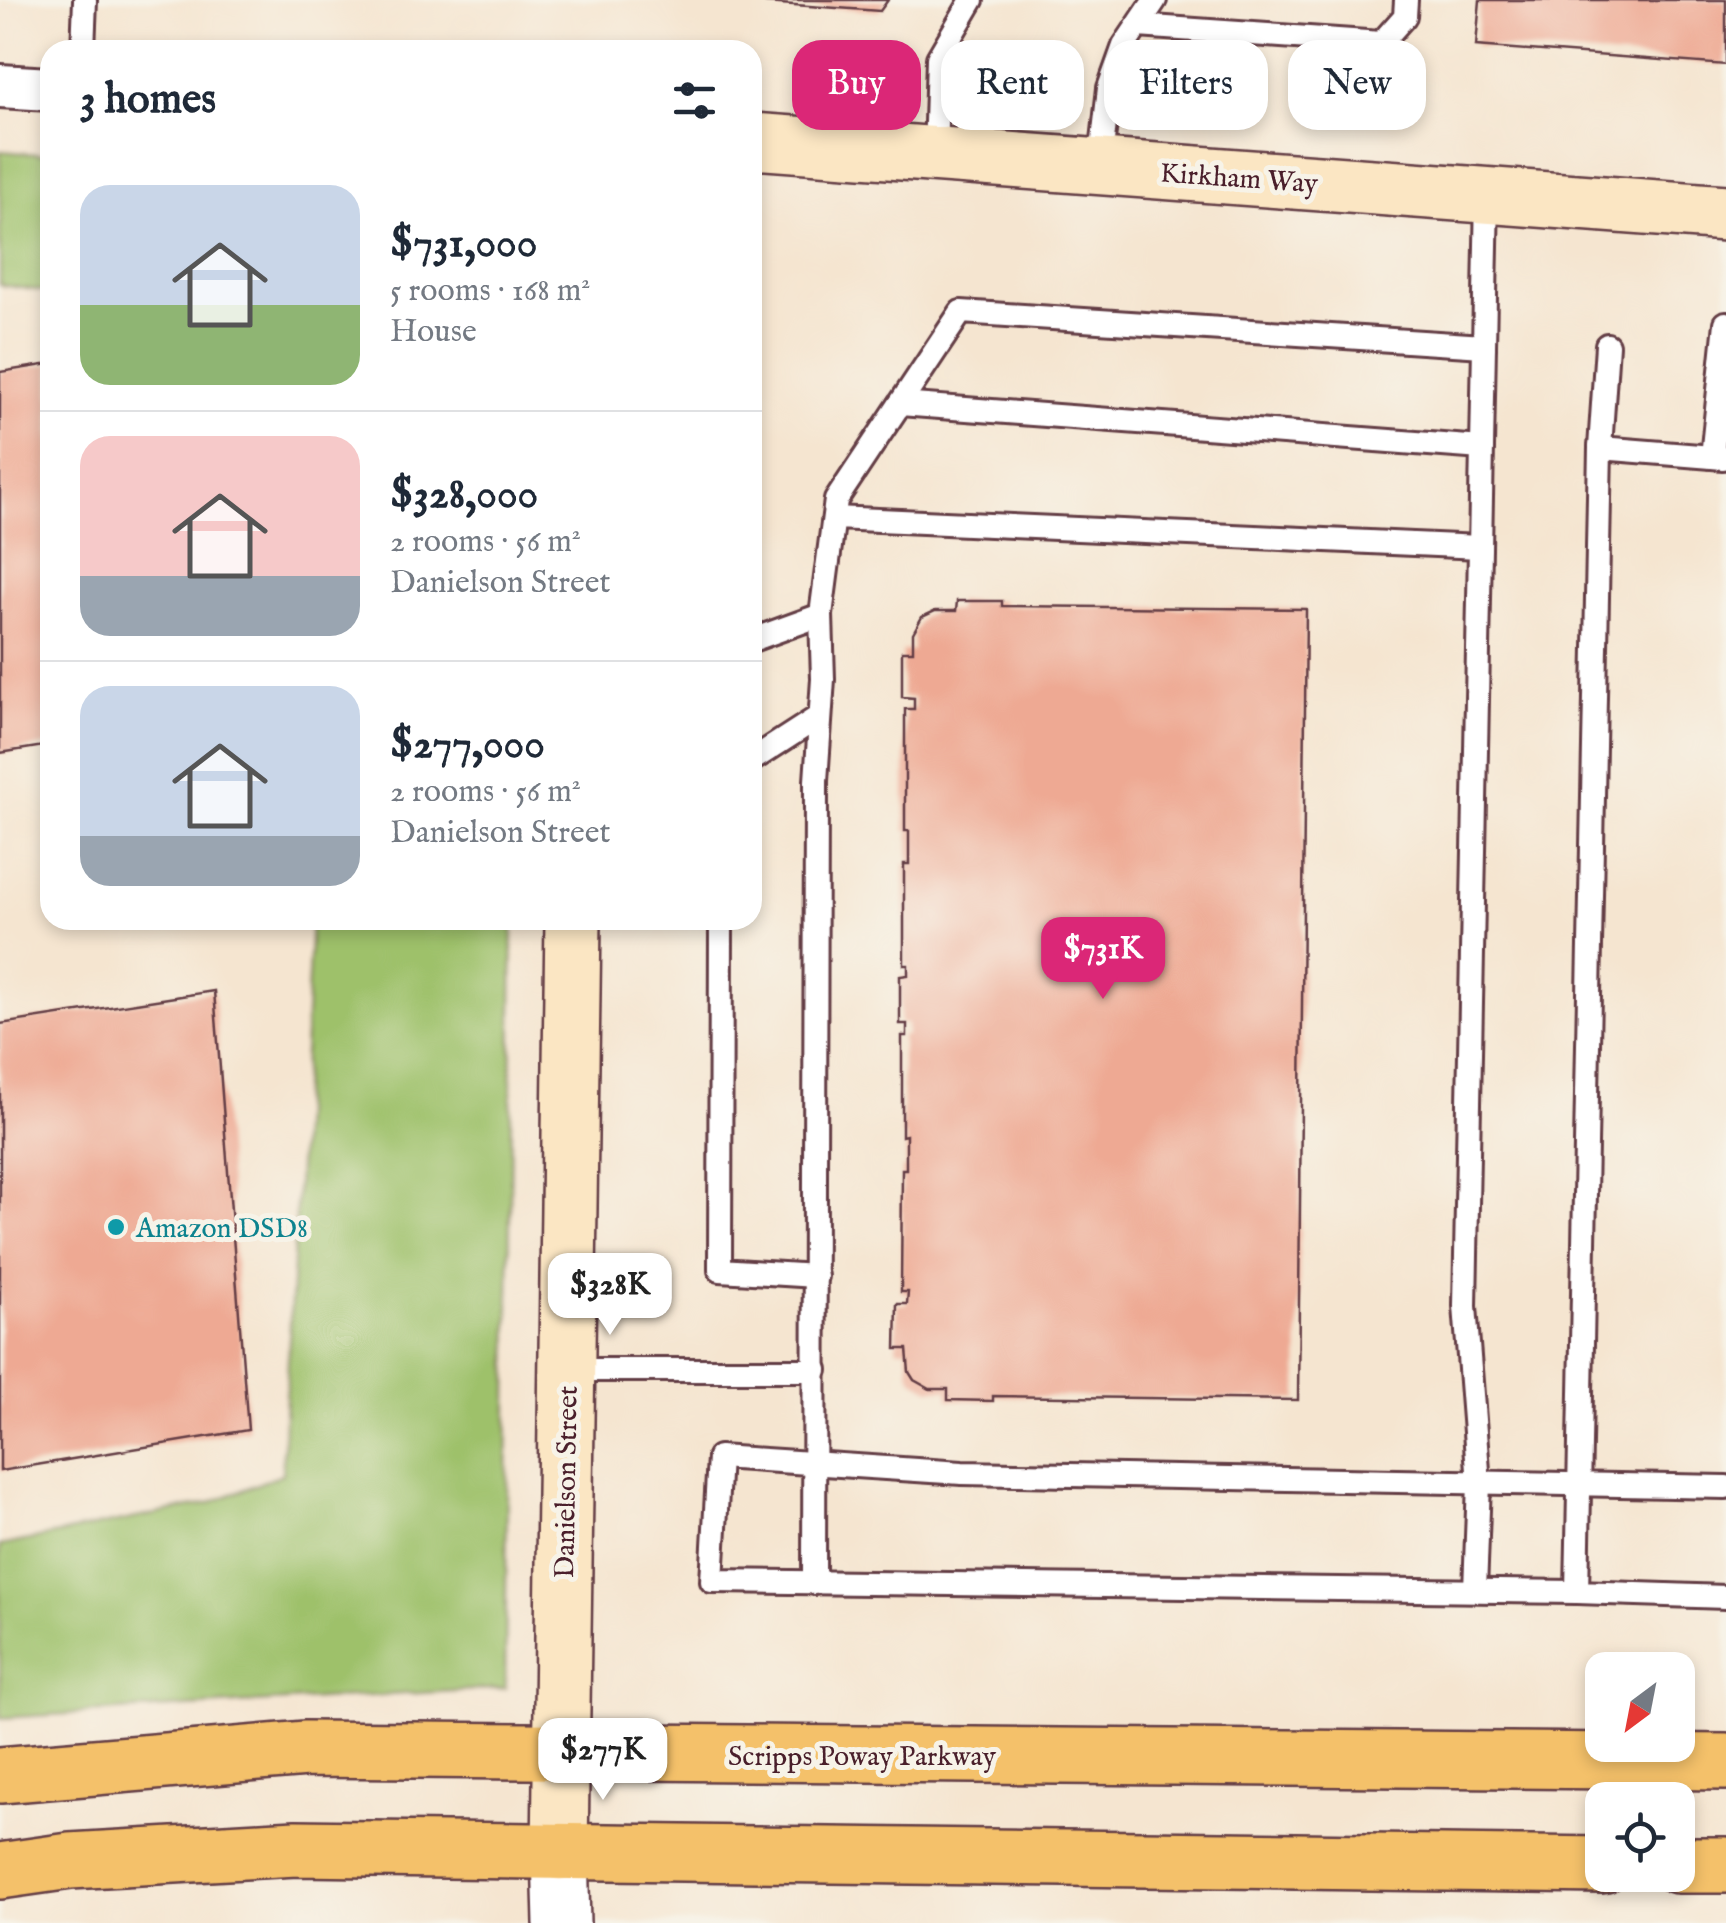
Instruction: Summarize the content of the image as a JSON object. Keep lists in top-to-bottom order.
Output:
{
  "streets": {
    "main road": ["Kirkham Way", "Danielson Street", "Scripps Poway Parkway"]
  },
  "crossings": [
    ["Danielson Street", "Scripps Poway Parkway"]
  ],
  "places": ["Amazon DSD8"],
  "north": "bottom left",
  "page": {
    "chip": [
      "Buy",
      "Rent",
      "Filters",
      "New"
    ],
    "heading": "3 homes",
    "list": [
      {
        "name": "$731,000",
        "note": "5 rooms · 168 m² · House"
      },
      {
        "name": "$328,000",
        "note": "2 rooms · 56 m² · Danielson Street"
      },
      {
        "name": "$277,000",
        "note": "2 rooms · 56 m² · Danielson Street"
      }
    ],
    "price": ["$731K", "$328K", "$277K"]
  }
}
